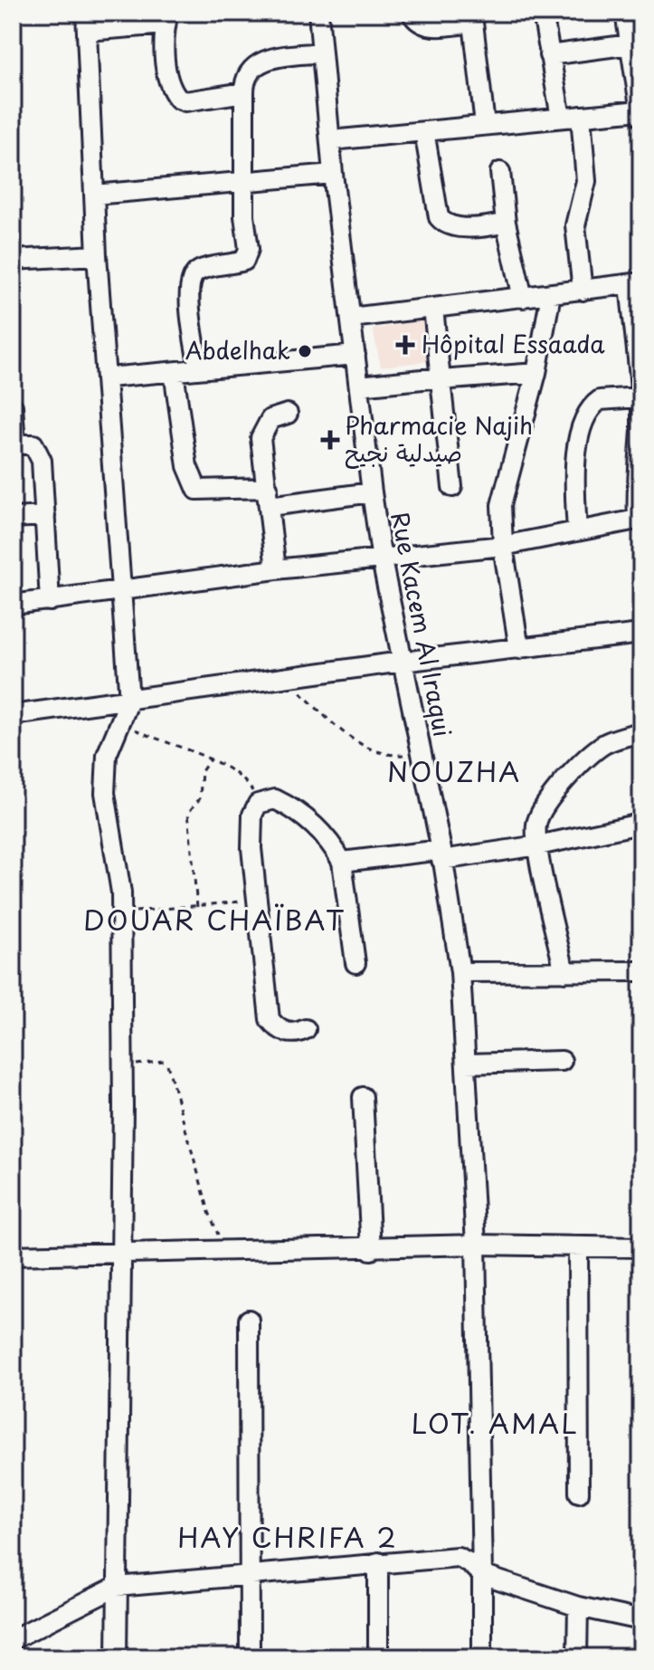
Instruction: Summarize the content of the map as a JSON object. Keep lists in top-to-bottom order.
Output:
{
  "streets": {
    "street": ["Rue Kacem Al Iraqui"]
  },
  "districts": [
    "NOUZHA",
    "DOUAR CHAÏBAT",
    "LOT. AMAL",
    "HAY CHRIFA 2"
  ],
  "places": {
    "health": ["Hôpital Essaada", "Pharmacie Najih صيدلية نجيح"],
    "other": ["Abdelhak"]
  }
}
